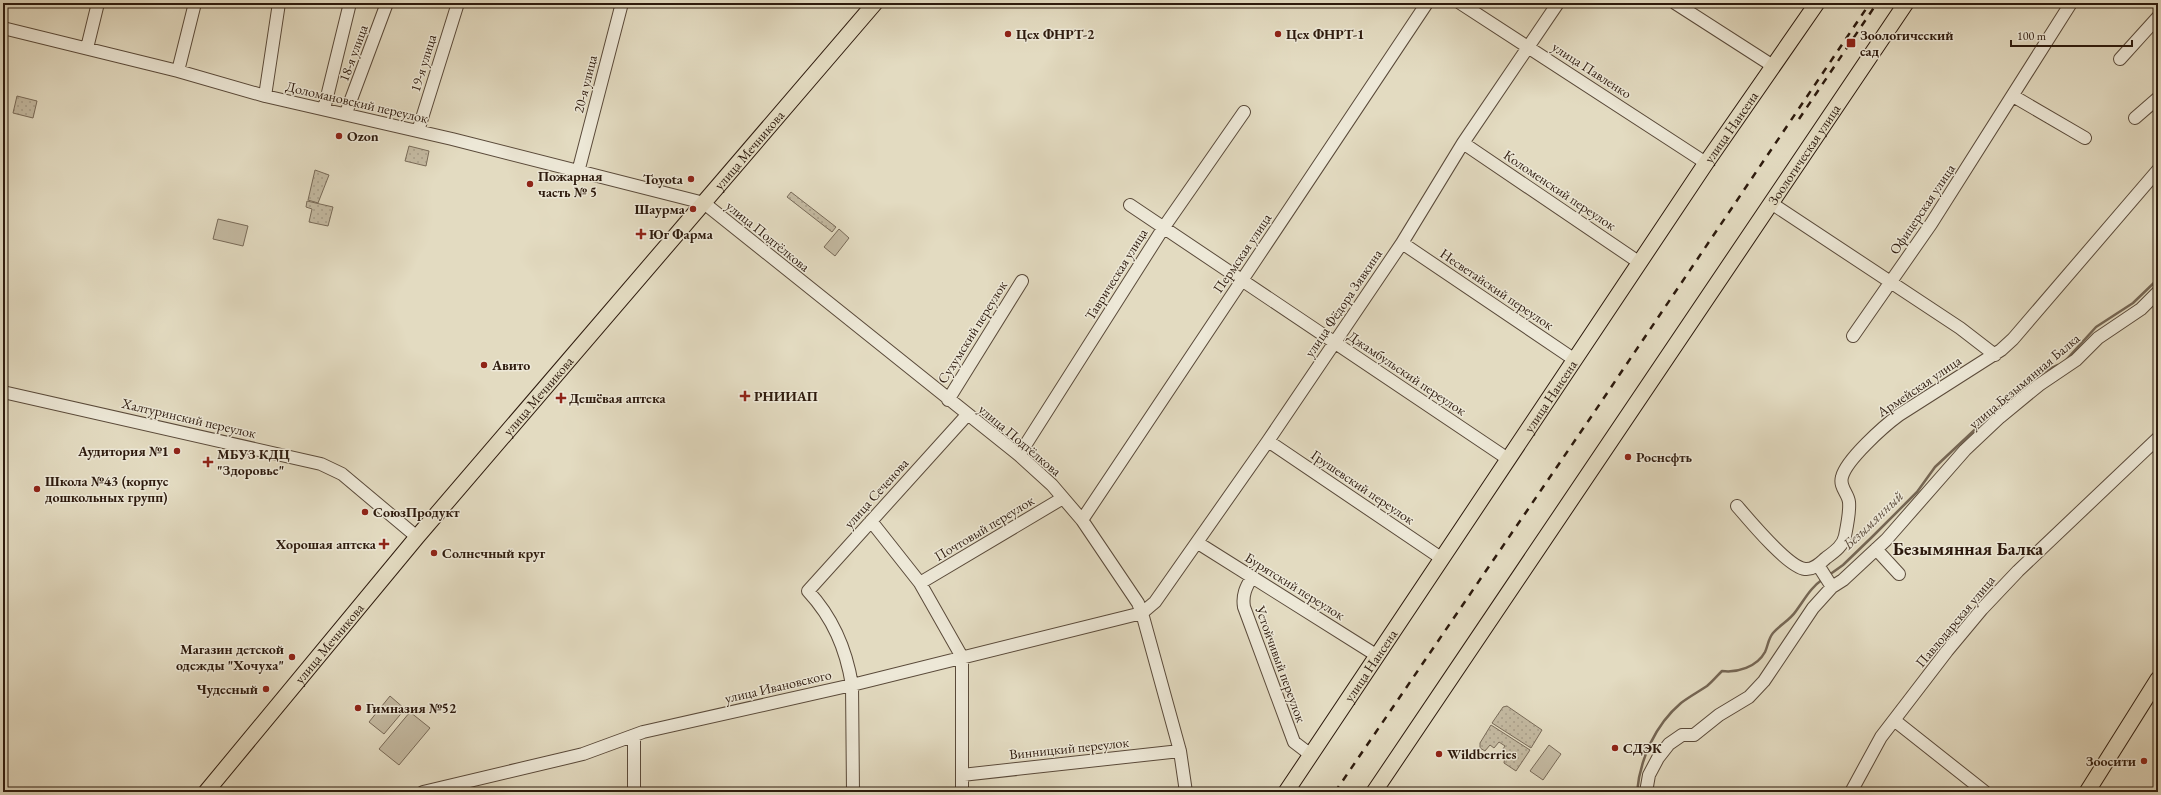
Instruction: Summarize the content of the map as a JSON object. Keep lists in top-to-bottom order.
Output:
{
  "streets": {
    "main road": ["улица Нансена", "улица Мечникова", "Зоологическая улица"],
    "street": [
      "18-я улица",
      "19-я улица",
      "улица Павленко",
      "20-я улица",
      "Доломановский переулок",
      "Коломенский переулок",
      "Офицерская улица",
      "улица Подтёлкова",
      "Пермская улица",
      "Таврическая улица",
      "Несветайский переулок",
      "улица Фёдора Зявкина",
      "Сухумский переулок",
      "Джамбульский переулок",
      "улица Безымянная Балка",
      "Армейская улица",
      "Халтуринский переулок",
      "Грушевский переулок",
      "улица Сеченова",
      "Почтовый переулок",
      "Бурятский переулок",
      "Павлодарская улица",
      "Устойчивый переулок",
      "улица Ивановского",
      "Винницкий переулок"
    ]
  },
  "crossings": [
    ["18-я улица", "Доломановский переулок"],
    ["19-я улица", "Доломановский переулок"],
    ["улица Павленко", "улица Нансена"],
    ["улица Павленко", "улица Фёдора Зявкина"],
    ["20-я улица", "Доломановский переулок"],
    ["Доломановский переулок", "улица Мечникова"],
    ["Доломановский переулок", "улица Подтёлкова"],
    ["улица Нансена", "Коломенский переулок"],
    ["улица Нансена", "Несветайский переулок"],
    ["улица Нансена", "Джамбульский переулок"],
    ["улица Нансена", "Грушевский переулок"],
    ["улица Нансена", "Бурятский переулок"],
    ["улица Нансена", "Устойчивый переулок"],
    ["улица Мечникова", "улица Подтёлкова"],
    ["улица Мечникова", "Халтуринский переулок"],
    ["Коломенский переулок", "улица Фёдора Зявкина"],
    ["улица Подтёлкова", "Пермская улица"],
    ["улица Подтёлкова", "Таврическая улица"],
    ["улица Подтёлкова", "улица Фёдора Зявкина"],
    ["улица Подтёлкова", "Сухумский переулок"],
    ["улица Подтёлкова", "улица Сеченова"],
    ["улица Подтёлкова", "Почтовый переулок"],
    ["улица Подтёлкова", "улица Ивановского"],
    ["улица Подтёлкова", "Винницкий переулок"],
    ["Пермская улица", "Джамбульский переулок"],
    ["Таврическая улица", "Джамбульский переулок"],
    ["Несветайский переулок", "улица Фёдора Зявкина"],
    ["улица Фёдора Зявкина", "Джамбульский переулок"],
    ["улица Фёдора Зявкина", "Грушевский переулок"],
    ["улица Фёдора Зявкина", "Бурятский переулок"],
    ["улица Фёдора Зявкина", "улица Ивановского"],
    ["улица Сеченова", "улица Ивановского"],
    ["Бурятский переулок", "Устойчивый переулок"]
  ],
  "districts": ["Безымянная Балка"],
  "water": ["Безымянный"],
  "places": {
    "other": [
      "Цех ФНРТ-2",
      "Цех ФНРТ-1",
      "Ozon",
      "Toyota",
      "Пожарная часть № 5",
      "Шаурма",
      "Авито",
      "Аудитория №1",
      "Роснефть",
      "Школа №43 (корпус дошкольных групп)",
      "СоюзПродукт",
      "Солнечный круг",
      "Магазин детской одежды \"Хочуха\"",
      "Чудесный",
      "Гимназия №52",
      "СДЭК",
      "Wildberries",
      "Зоосити"
    ],
    "transit": ["Зоологический сад"],
    "health": [
      "Юг Фарма",
      "РНИИАП",
      "Дешёвая аптека",
      "МБУЗ КДЦ \"Здоровье\"",
      "Хорошая аптека"
    ]
  },
  "scale_bar": "100 m"
}
